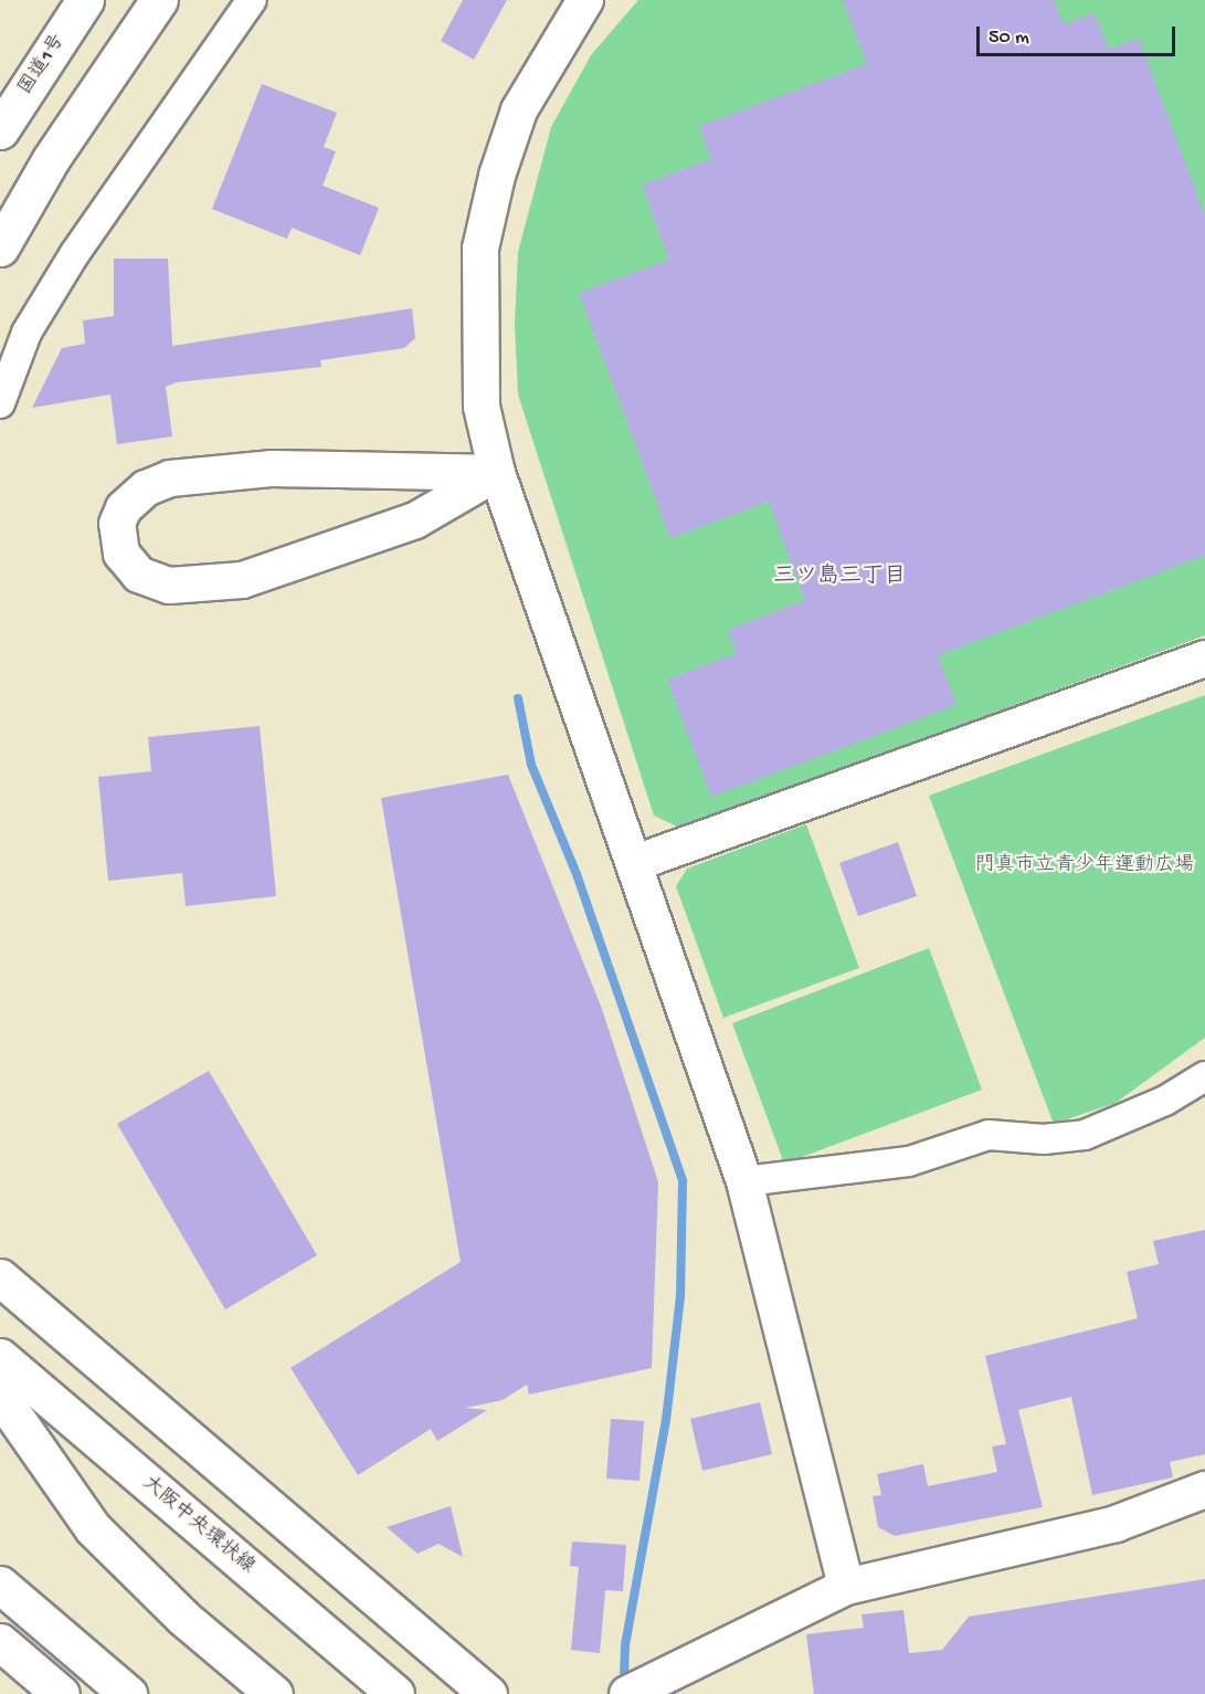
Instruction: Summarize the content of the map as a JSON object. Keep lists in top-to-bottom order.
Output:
{
  "streets": {
    "main road": ["国道1号", "大阪中央環状線"]
  },
  "districts": ["三ツ島三丁目"],
  "parks": ["門真市立青少年運動広場"],
  "scale_bar": "50 m"
}
